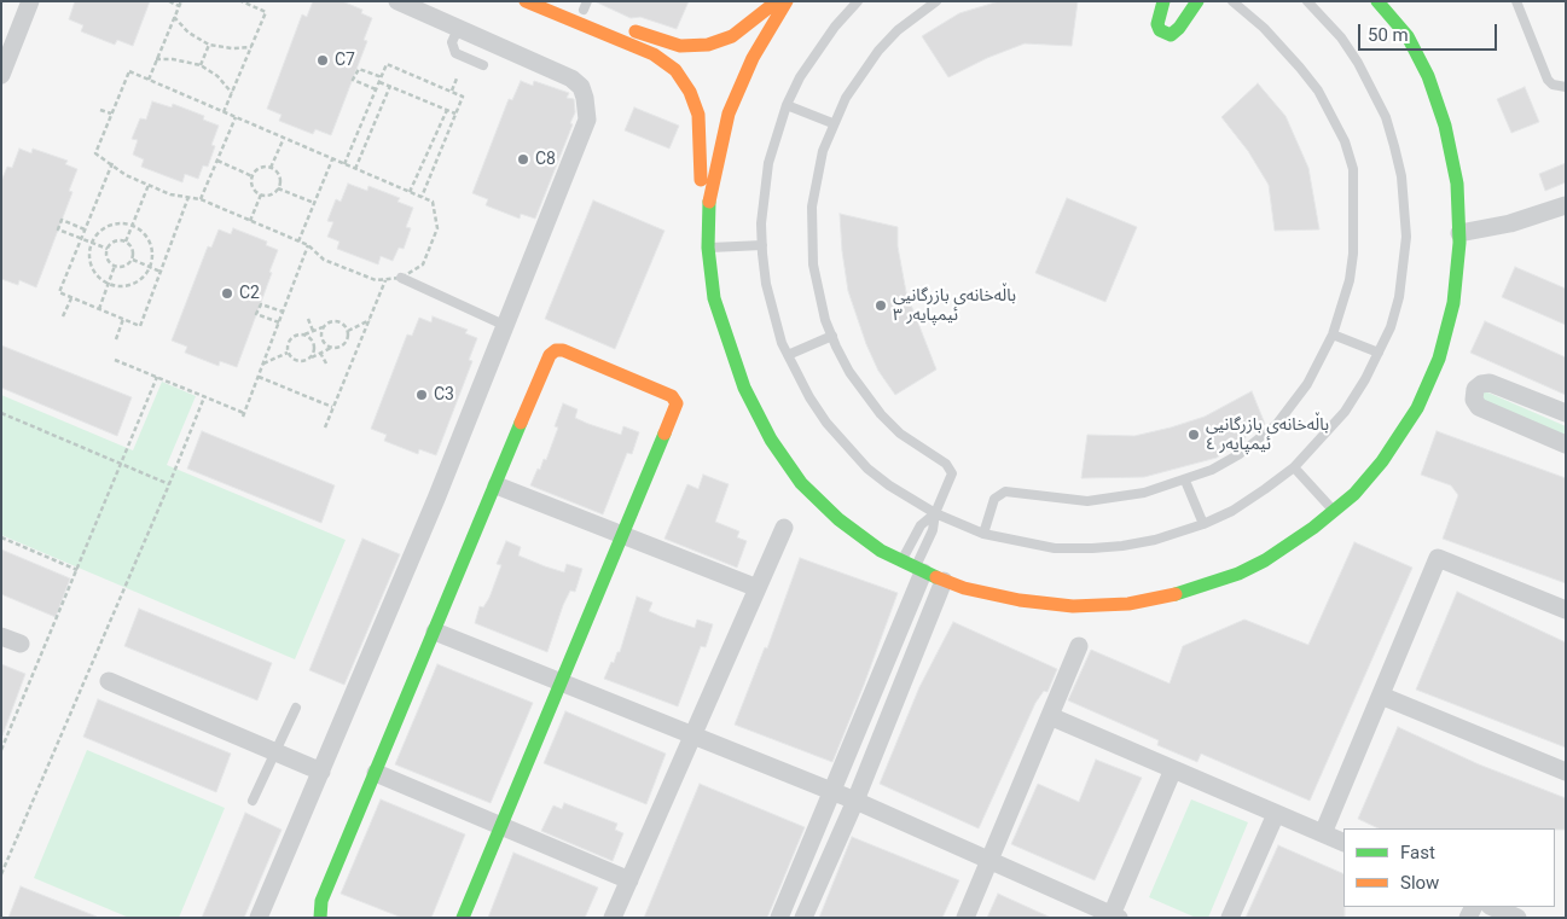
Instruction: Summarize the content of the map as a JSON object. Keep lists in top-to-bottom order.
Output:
{
  "places": [
    "C7",
    "C8",
    "C2",
    "باڵەخانەی بازرگانیی ئیمپایەر ٣",
    "C3",
    "باڵەخانەی بازرگانیی ئیمپایەر ٤"
  ],
  "legend": ["Fast", "Slow"],
  "scale_bar": "50 m"
}
